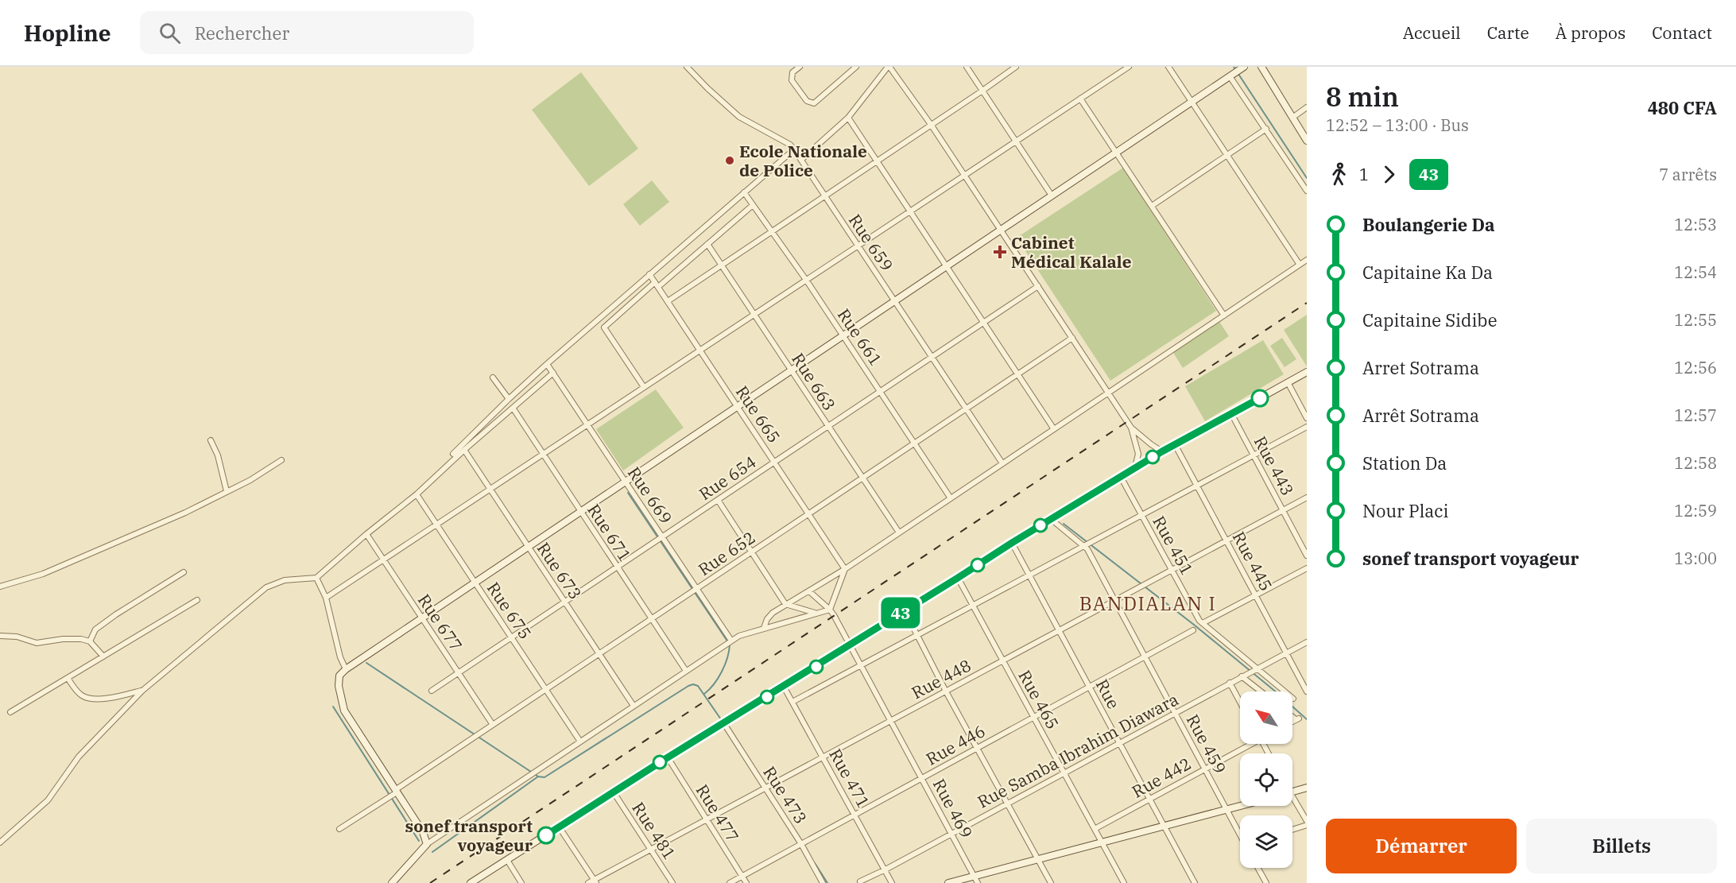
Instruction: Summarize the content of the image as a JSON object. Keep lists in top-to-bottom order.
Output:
{
  "streets": {
    "street": [
      "Rue 659",
      "Rue 661",
      "Rue 663",
      "Rue 665",
      "Rue 443",
      "Rue 654",
      "Rue 669",
      "Rue 671",
      "Rue 451",
      "Rue 652",
      "Rue 445",
      "Rue 673",
      "Rue 675",
      "Rue 677",
      "Rue 448",
      "Rue",
      "Rue 465",
      "Rue 459",
      "Rue 446",
      "Rue Samba Ibrahim Diawara",
      "Rue 442",
      "Rue 471",
      "Rue 473",
      "Rue 469",
      "Rue 477",
      "Rue 481"
    ]
  },
  "crossings": [
    ["Rue 659", "Rue 654"],
    ["Rue 659", "Rue 652"],
    ["Rue 661", "Rue 654"],
    ["Rue 661", "Rue 652"],
    ["Rue 663", "Rue 654"],
    ["Rue 663", "Rue 652"],
    ["Rue 665", "Rue 654"],
    ["Rue 665", "Rue 652"],
    ["Rue 443", "Rue 448"],
    ["Rue 654", "Rue 669"],
    ["Rue 654", "Rue 671"],
    ["Rue 654", "Rue 673"],
    ["Rue 654", "Rue 675"],
    ["Rue 654", "Rue 677"],
    ["Rue 669", "Rue 652"],
    ["Rue 671", "Rue 652"],
    ["Rue 451", "Rue 448"],
    ["Rue 451", "Rue Samba Ibrahim Diawara"],
    ["Rue 652", "Rue 673"],
    ["Rue 652", "Rue 675"],
    ["Rue 652", "Rue 677"],
    ["Rue 445", "Rue 448"],
    ["Rue 445", "Rue Samba Ibrahim Diawara"],
    ["Rue 448", "Rue"],
    ["Rue 448", "Rue 465"],
    ["Rue 448", "Rue 459"],
    ["Rue 448", "Rue 471"],
    ["Rue 448", "Rue 473"],
    ["Rue 448", "Rue 469"],
    ["Rue 448", "Rue 477"],
    ["Rue 448", "Rue 481"],
    ["Rue", "Rue 446"],
    ["Rue", "Rue Samba Ibrahim Diawara"],
    ["Rue", "Rue 442"],
    ["Rue 465", "Rue 446"],
    ["Rue 465", "Rue Samba Ibrahim Diawara"],
    ["Rue 465", "Rue 442"],
    ["Rue 459", "Rue 446"],
    ["Rue 459", "Rue Samba Ibrahim Diawara"],
    ["Rue 459", "Rue 442"],
    ["Rue 446", "Rue 471"],
    ["Rue 446", "Rue 473"],
    ["Rue 446", "Rue 469"],
    ["Rue 446", "Rue 477"],
    ["Rue Samba Ibrahim Diawara", "Rue 471"],
    ["Rue Samba Ibrahim Diawara", "Rue 469"]
  ],
  "districts": ["BANDIALAN I"],
  "places": {
    "other": ["Ecole Nationale de Police", "sonef transport voyageur"],
    "health": ["Cabinet Médical Kalale"]
  },
  "lines": ["bus line 43"],
  "north": "top left",
  "page": {
    "header": "Hopline",
    "search": "Rechercher",
    "nav": [
      "Accueil",
      "Carte",
      "À propos",
      "Contact"
    ],
    "on_map": "43",
    "heading": ["8 min", "12:52 – 13:00 · Bus", "480 CFA"],
    "legs": ["1", "43", "7 arrêts"],
    "list": [
      {
        "name": "Boulangerie Da",
        "value": "12:53"
      },
      {
        "name": "Capitaine Ka Da",
        "value": "12:54"
      },
      {
        "name": "Capitaine Sidibe",
        "value": "12:55"
      },
      {
        "name": "Arret Sotrama",
        "value": "12:56"
      },
      {
        "name": "Arrêt Sotrama",
        "value": "12:57"
      },
      {
        "name": "Station Da",
        "value": "12:58"
      },
      {
        "name": "Nour Placi",
        "value": "12:59"
      },
      {
        "name": "sonef transport voyageur",
        "value": "13:00"
      }
    ],
    "buttons": ["Démarrer", "Billets"]
  }
}
